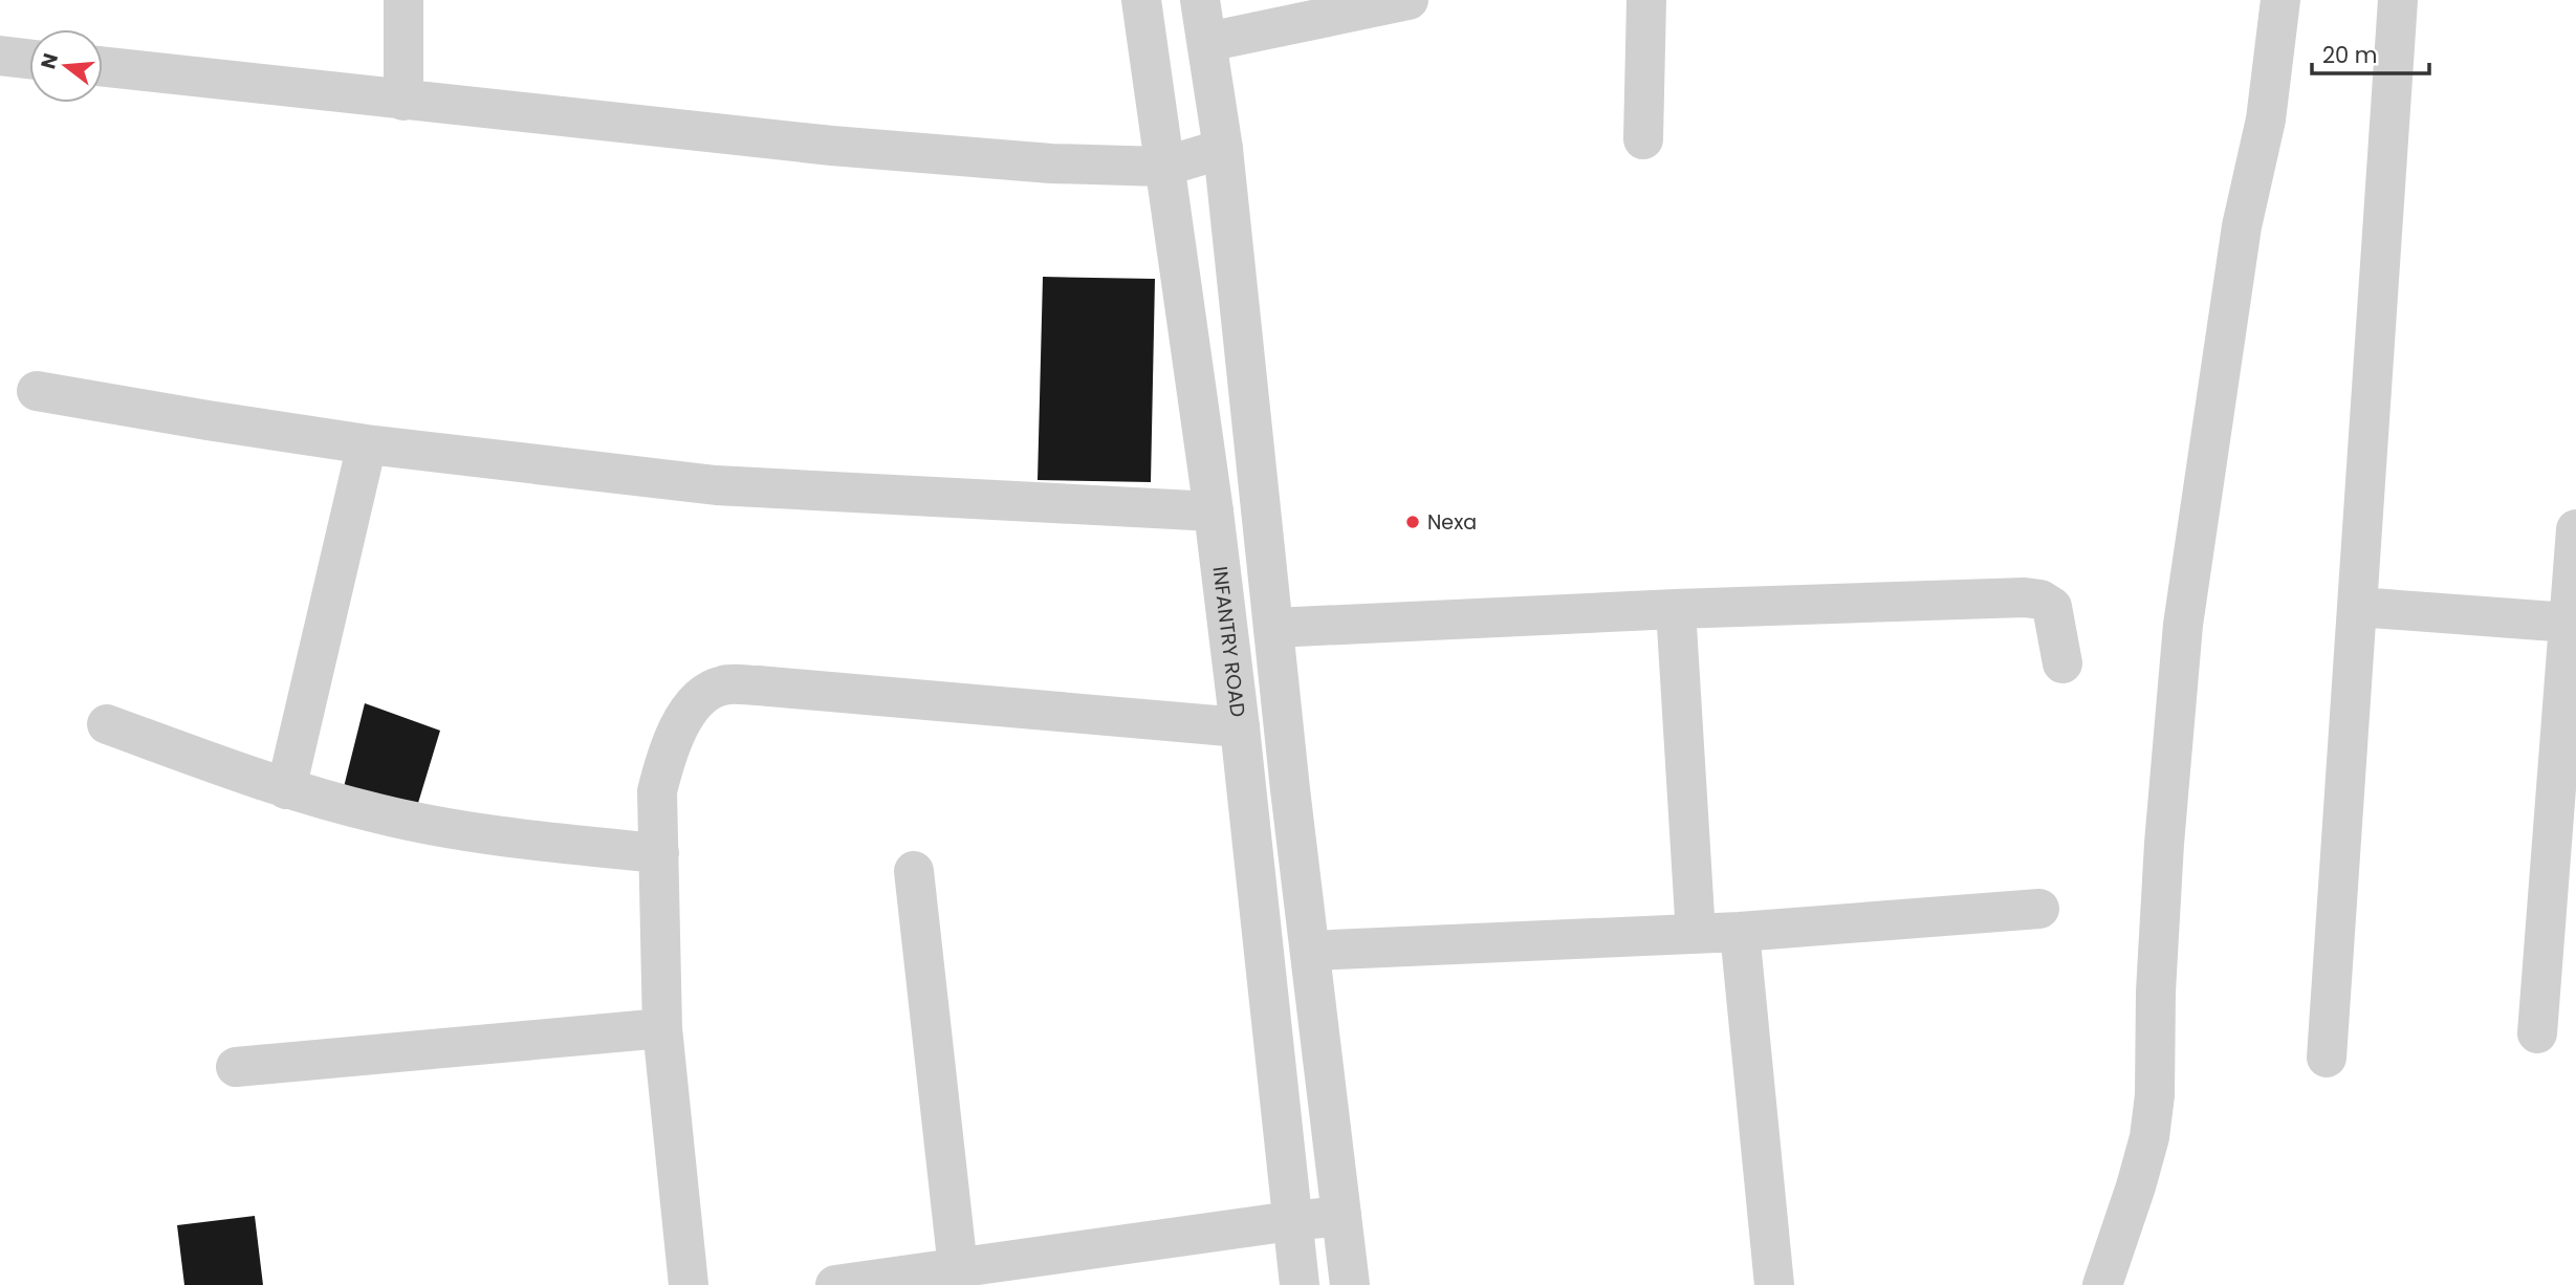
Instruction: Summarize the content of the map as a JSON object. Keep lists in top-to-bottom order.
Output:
{
  "streets": {
    "street": ["INFANTRY ROAD"]
  },
  "places": ["Nexa"],
  "scale_bar": "20 m",
  "north": "left"
}
